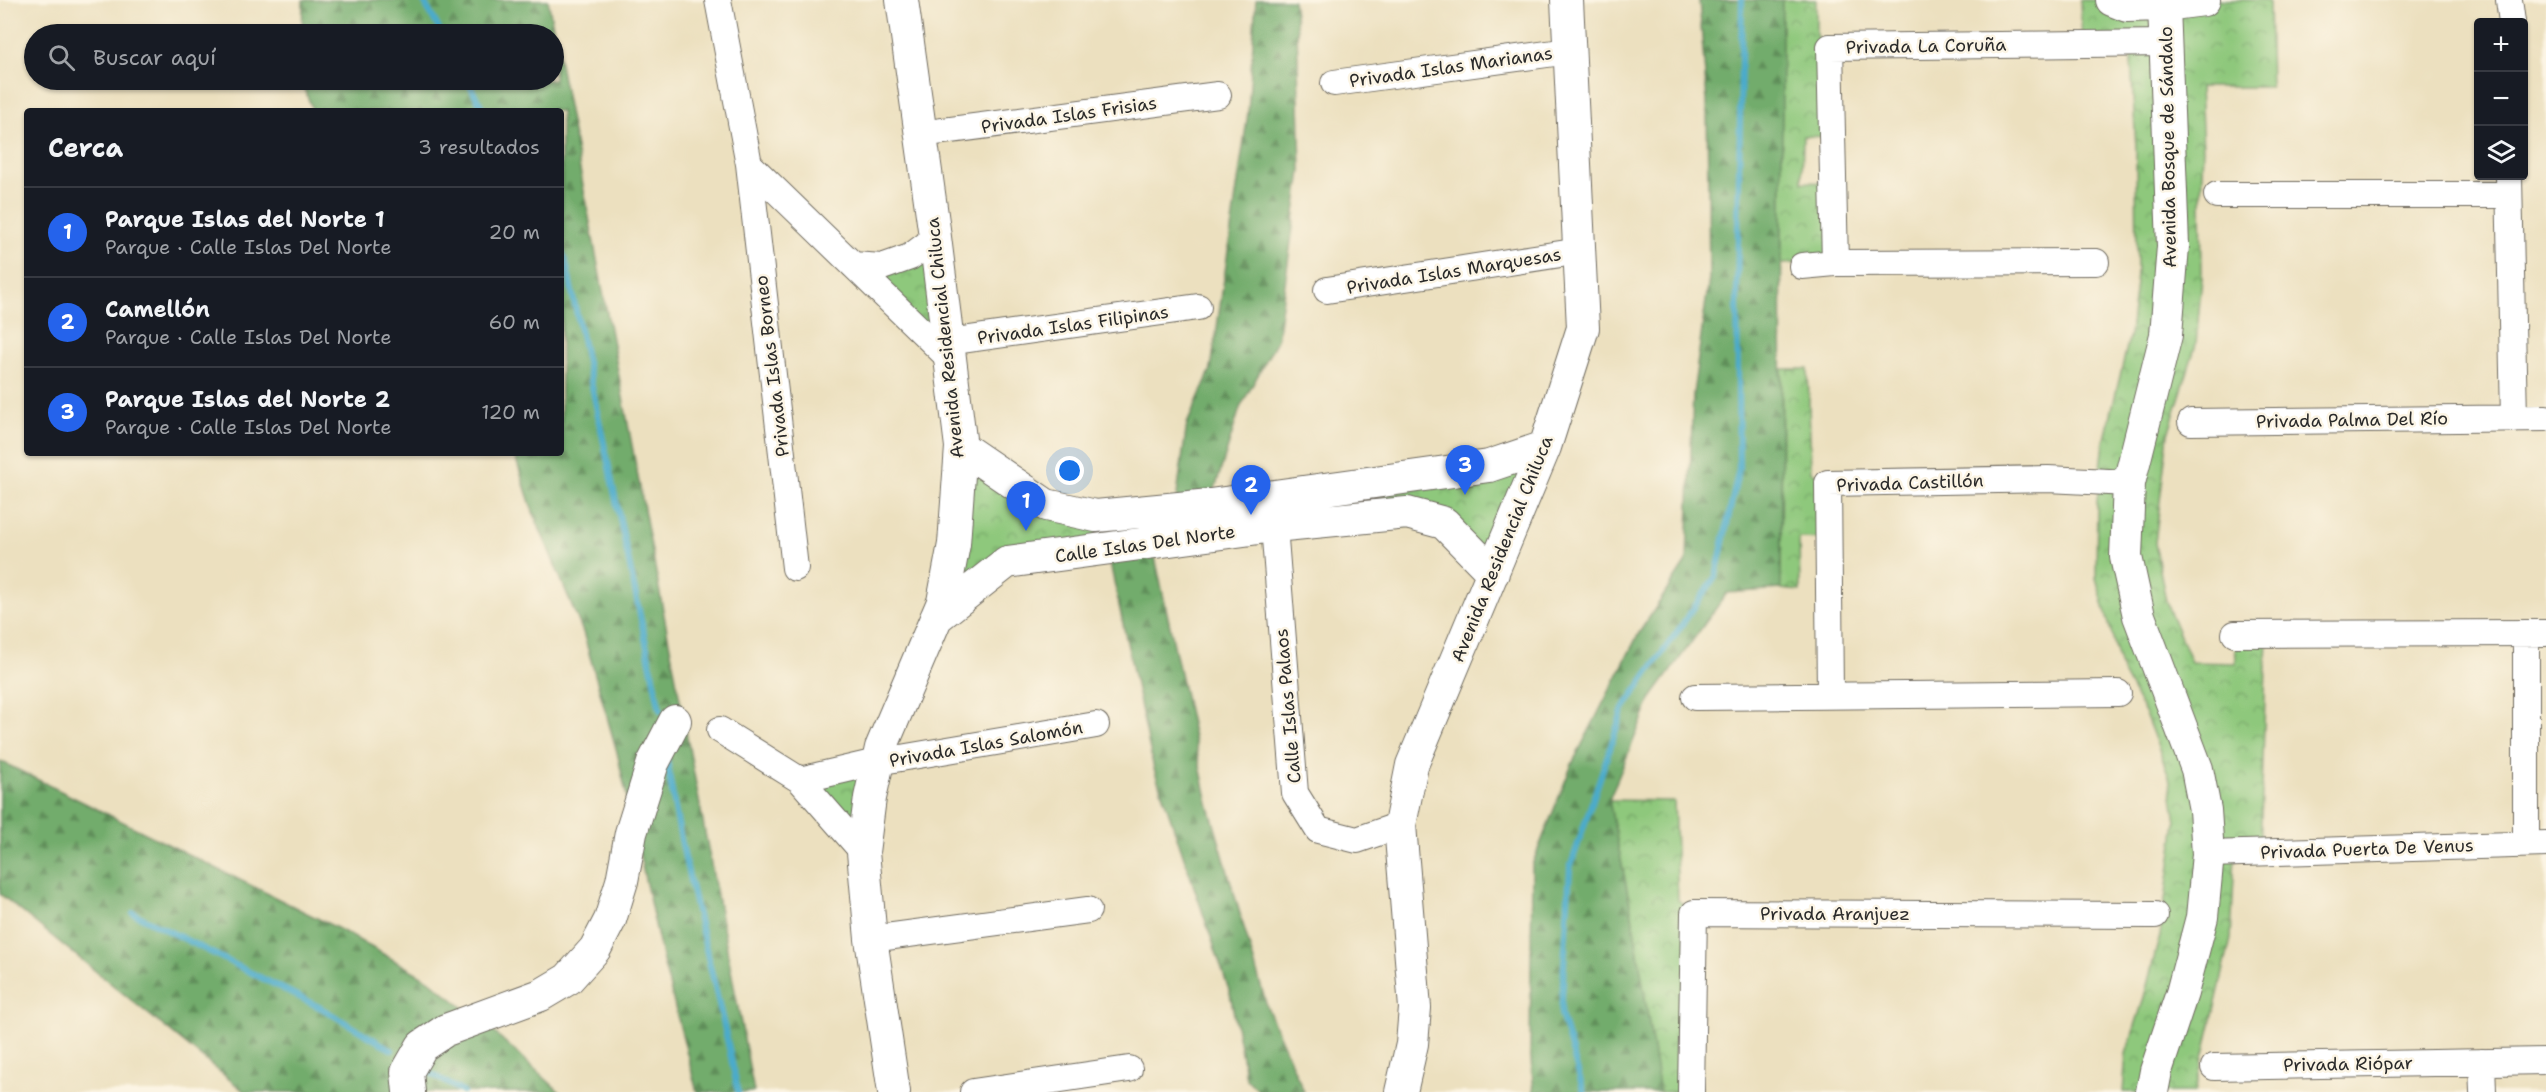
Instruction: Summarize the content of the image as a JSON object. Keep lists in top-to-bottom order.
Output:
{
  "streets": {
    "street": [
      "Privada La Coruña",
      "Privada Islas Marianas",
      "Privada Islas Frisias",
      "Avenida Bosque de Sándalo",
      "Privada Islas Marquesas",
      "Privada Islas Filipinas",
      "Avenida Residencial Chiluca",
      "Privada Islas Borneo",
      "Privada Palma Del Río",
      "Privada Castillón",
      "Calle Islas Del Norte",
      "Calle Islas Palaos",
      "Privada Islas Salomón",
      "Privada Puerta De Venus",
      "Privada Aranjuez",
      "Privada Riópar"
    ]
  },
  "crossings": [
    ["Privada La Coruña", "Avenida Bosque de Sándalo"],
    ["Privada Islas Marianas", "Avenida Residencial Chiluca"],
    ["Privada Islas Frisias", "Avenida Residencial Chiluca"],
    ["Avenida Bosque de Sándalo", "Privada Castillón"],
    ["Avenida Bosque de Sándalo", "Privada Puerta De Venus"],
    ["Privada Islas Marquesas", "Avenida Residencial Chiluca"],
    ["Privada Islas Filipinas", "Avenida Residencial Chiluca"],
    ["Avenida Residencial Chiluca", "Calle Islas Del Norte"],
    ["Avenida Residencial Chiluca", "Calle Islas Palaos"],
    ["Avenida Residencial Chiluca", "Privada Islas Salomón"],
    ["Calle Islas Del Norte", "Calle Islas Palaos"]
  ],
  "page": {
    "map_buttons": ["+", "−"],
    "search": "Buscar aquí",
    "heading": ["Cerca", "3 resultados"],
    "list": [
      {
        "mark": "1",
        "name": "Parque Islas del Norte 1",
        "note": "Parque · Calle Islas Del Norte",
        "value": "20 m"
      },
      {
        "mark": "2",
        "name": "Camellón",
        "note": "Parque · Calle Islas Del Norte",
        "value": "60 m"
      },
      {
        "mark": "3",
        "name": "Parque Islas del Norte 2",
        "note": "Parque · Calle Islas Del Norte",
        "value": "120 m"
      }
    ],
    "pins": ["3", "2", "1"]
  }
}
